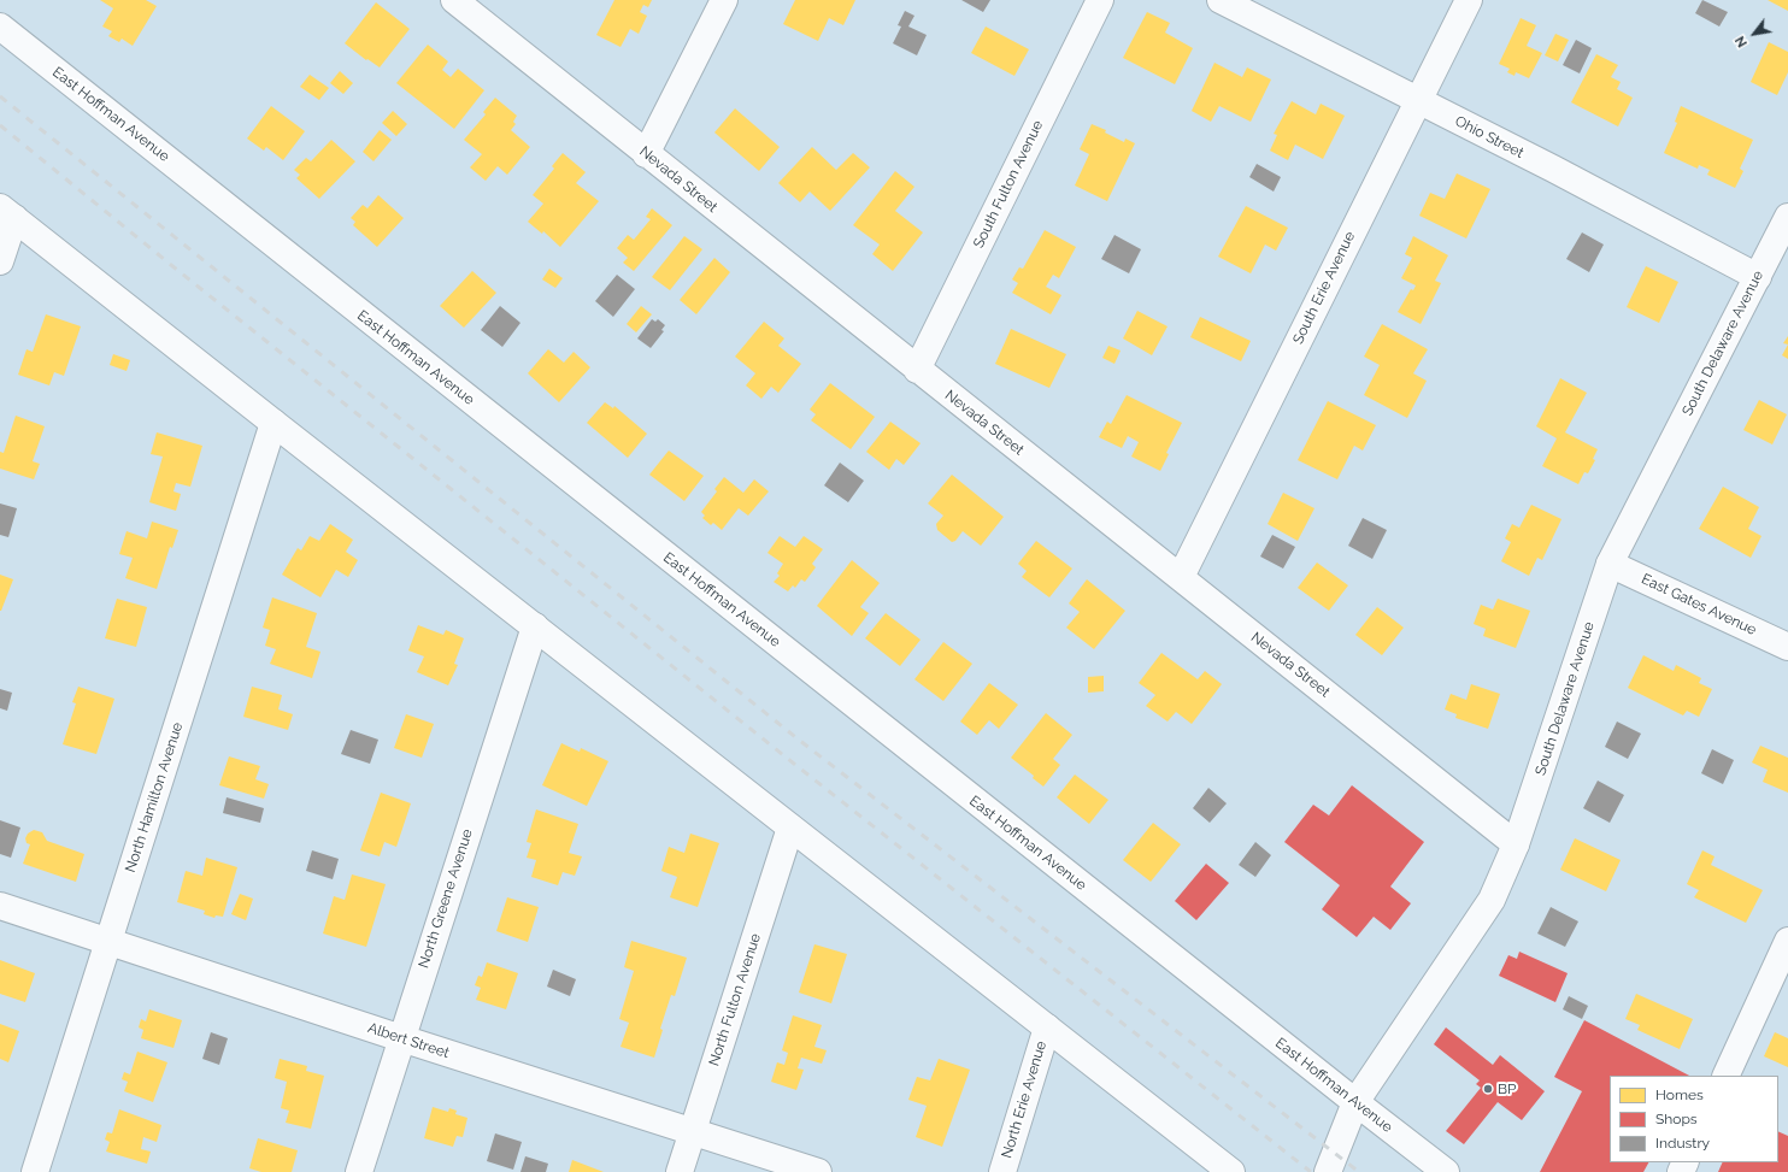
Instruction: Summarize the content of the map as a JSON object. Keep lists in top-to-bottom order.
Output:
{
  "streets": {
    "street": [
      "East Hoffman Avenue",
      "Ohio Street",
      "Nevada Street",
      "South Fulton Avenue",
      "South Erie Avenue",
      "South Delaware Avenue",
      "East Gates Avenue",
      "North Hamilton Avenue",
      "North Greene Avenue",
      "North Fulton Avenue",
      "Albert Street",
      "North Erie Avenue"
    ]
  },
  "crossings": [
    ["East Hoffman Avenue", "South Delaware Avenue"],
    ["Ohio Street", "South Erie Avenue"],
    ["Ohio Street", "South Delaware Avenue"],
    ["Nevada Street", "South Fulton Avenue"],
    ["Nevada Street", "South Erie Avenue"],
    ["Nevada Street", "South Delaware Avenue"],
    ["South Delaware Avenue", "East Gates Avenue"],
    ["North Hamilton Avenue", "Albert Street"],
    ["North Greene Avenue", "Albert Street"],
    ["North Fulton Avenue", "Albert Street"]
  ],
  "places": ["BP"],
  "legend": ["Homes", "Shops", "Industry"],
  "north": "bottom left"
}
